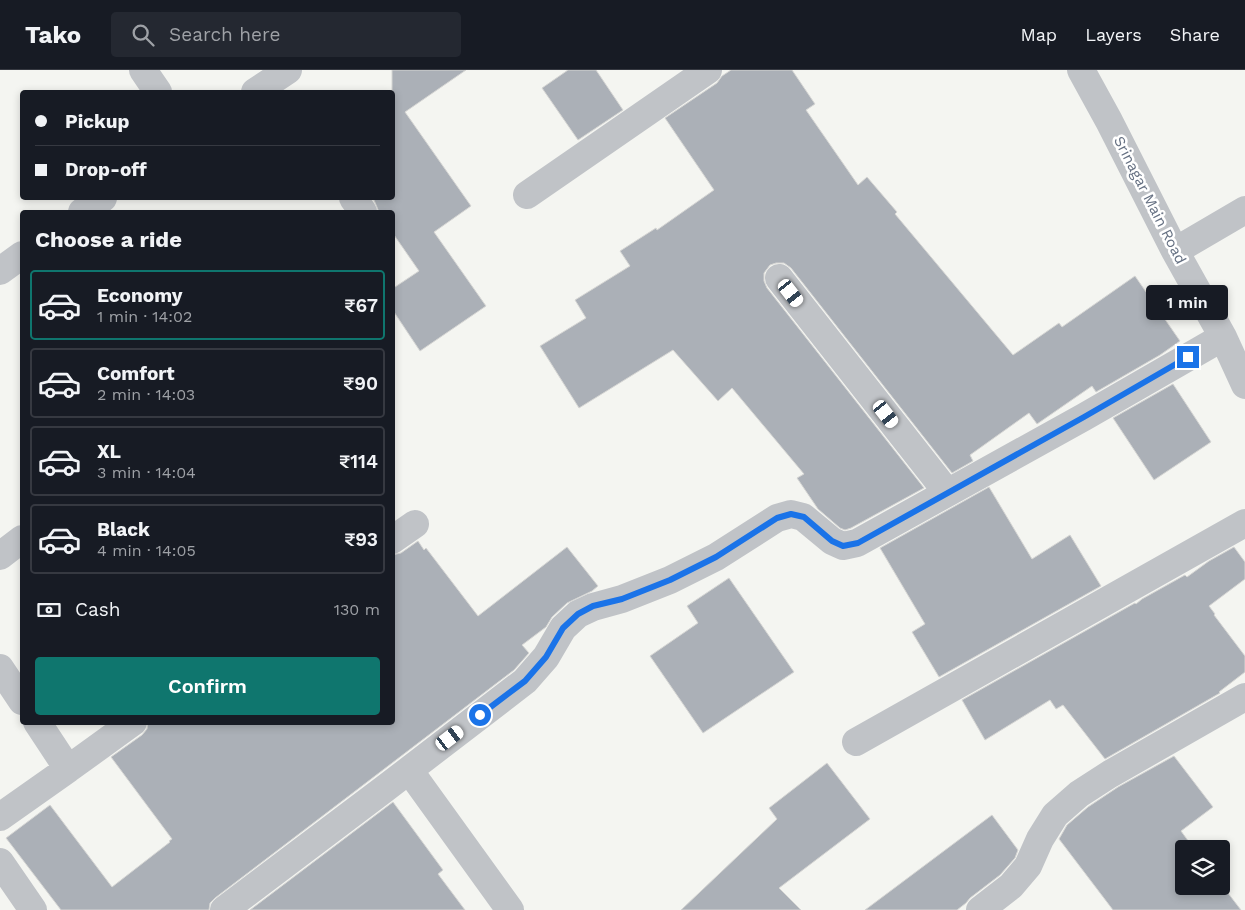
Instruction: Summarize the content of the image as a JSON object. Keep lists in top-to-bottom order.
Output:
{
  "streets": {
    "street": ["Srinagar Main Road"]
  },
  "page": {
    "header": "Tako",
    "search": "Search here",
    "nav": ["Map", "Layers", "Share"],
    "banner": ["Pickup", "Drop-off"],
    "heading": "Choose a ride",
    "list": [
      {
        "name": "Economy",
        "note": "1 min · 14:02",
        "value": "₹67"
      },
      {
        "name": "Comfort",
        "note": "2 min · 14:03",
        "value": "₹90"
      },
      {
        "name": "XL",
        "note": "3 min · 14:04",
        "value": "₹114"
      },
      {
        "name": "Black",
        "note": "4 min · 14:05",
        "value": "₹93"
      }
    ],
    "bubble": "1 min",
    "pay": ["Cash", "130 m"],
    "buttons": "Confirm"
  }
}
